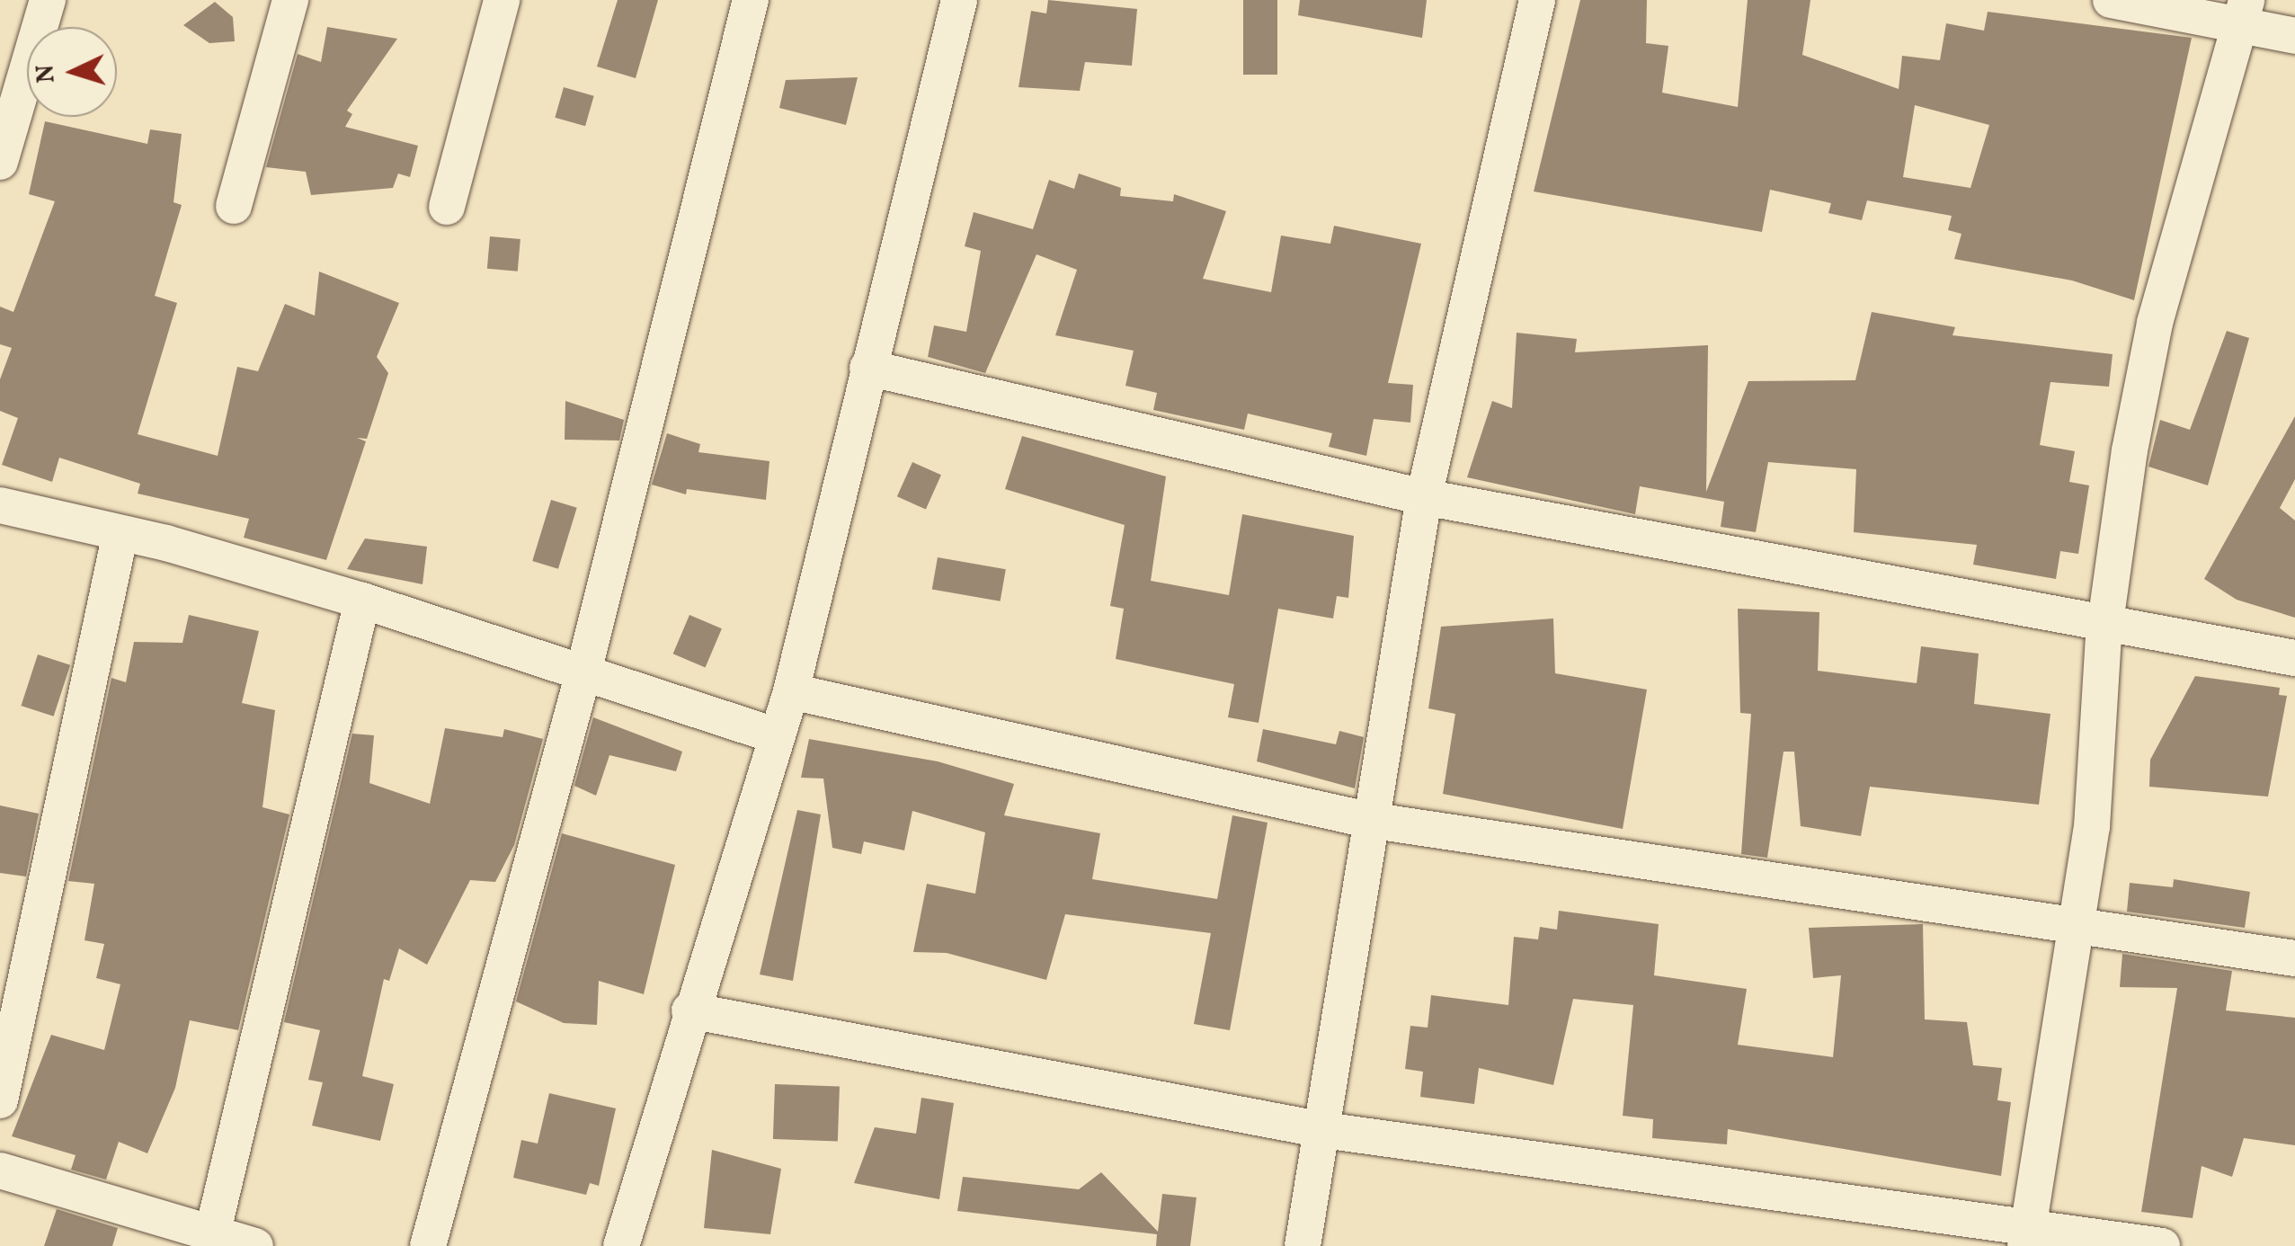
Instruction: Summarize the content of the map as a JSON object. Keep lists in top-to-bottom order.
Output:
{
  "north": "left"
}
